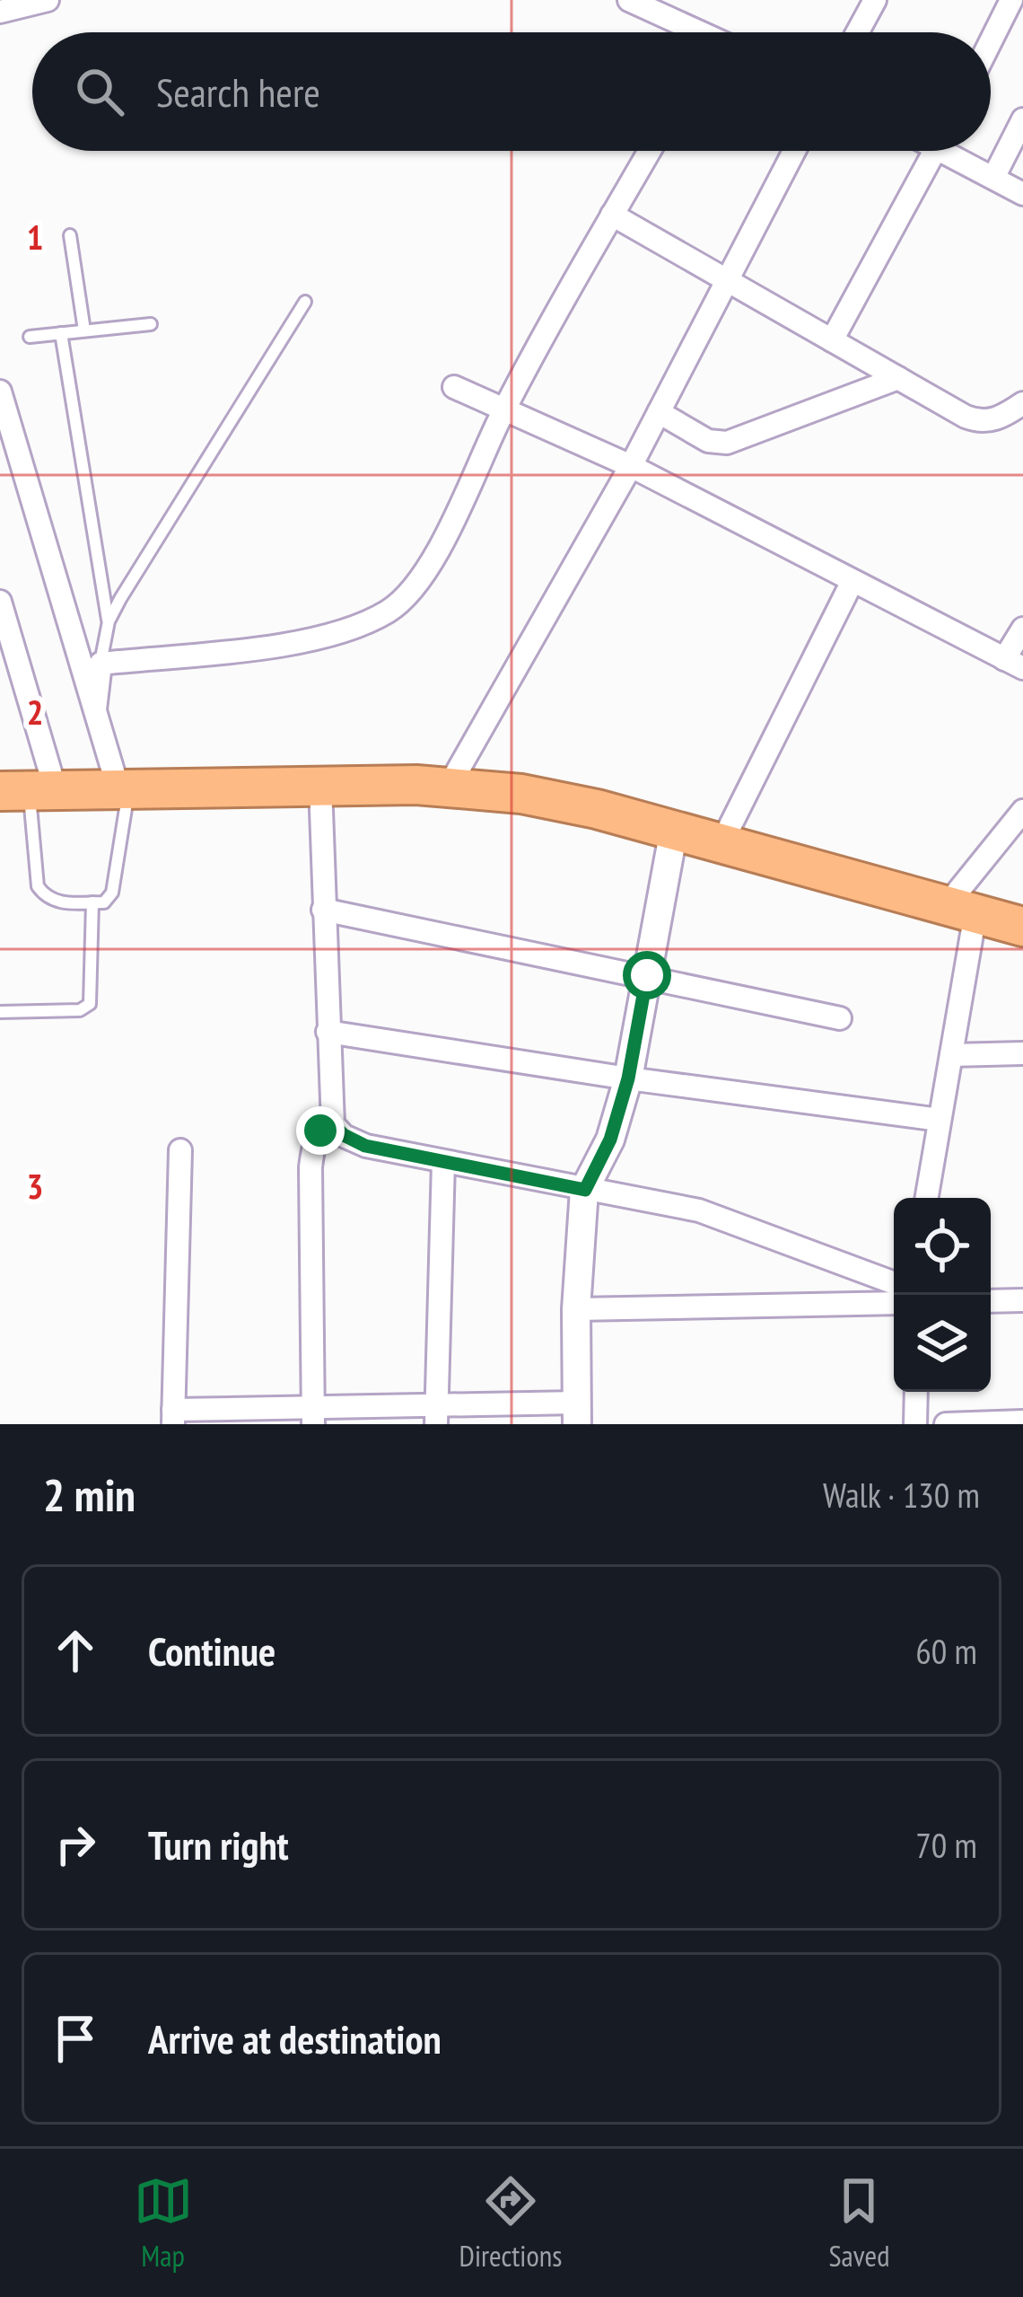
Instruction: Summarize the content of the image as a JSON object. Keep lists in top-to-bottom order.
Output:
{
  "page": {
    "search": "Search here",
    "heading": ["2 min", "Walk · 130 m"],
    "list": [
      ["Continue", "60 m"],
      ["Turn right", "70 m"],
      "Arrive at destination"
    ],
    "nav": ["Map", "Directions", "Saved"]
  },
  "grid": {
    "rows": ["1", "2", "3"]
  }
}
